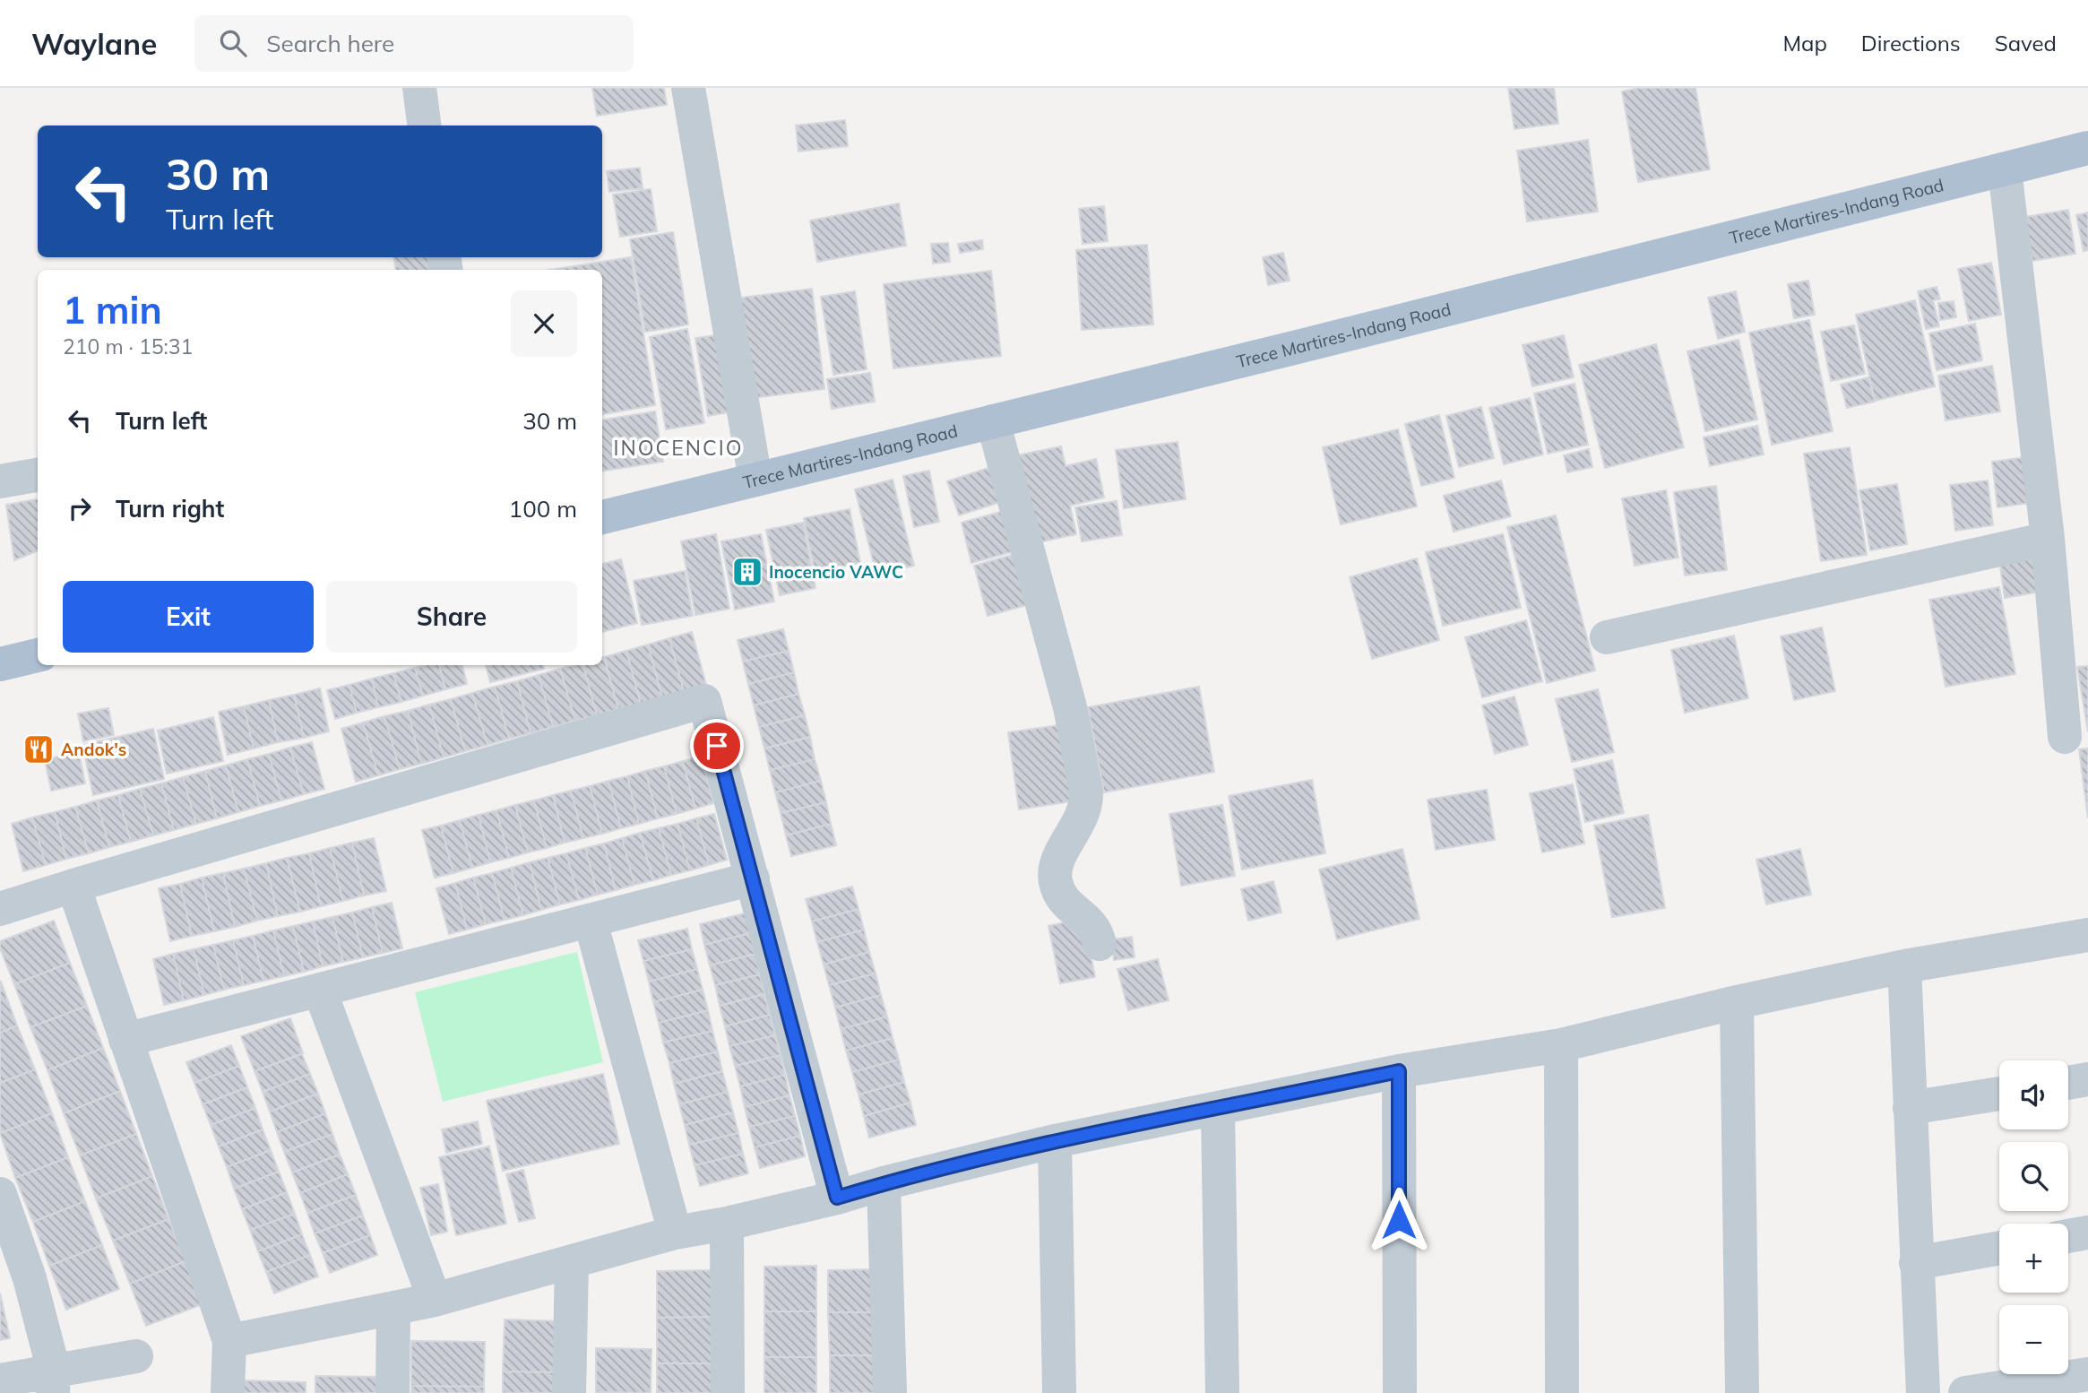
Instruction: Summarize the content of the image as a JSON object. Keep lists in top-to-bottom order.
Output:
{
  "streets": {
    "main road": ["Trece Martires-Indang Road"]
  },
  "districts": ["INOCENCIO"],
  "places": {
    "building": ["Inocencio VAWC"],
    "restaurant": ["Andok's"]
  },
  "page": {
    "header": "Waylane",
    "search": "Search here",
    "nav": ["Map", "Directions", "Saved"],
    "turn": ["30 m", "Turn left"],
    "heading": ["1 min", "210 m · 15:31"],
    "list": [
      {
        "name": "Turn left",
        "value": "30 m"
      },
      {
        "name": "Turn right",
        "value": "100 m"
      }
    ],
    "buttons": ["Exit", "Share"],
    "map_buttons": ["+", "−"]
  }
}
